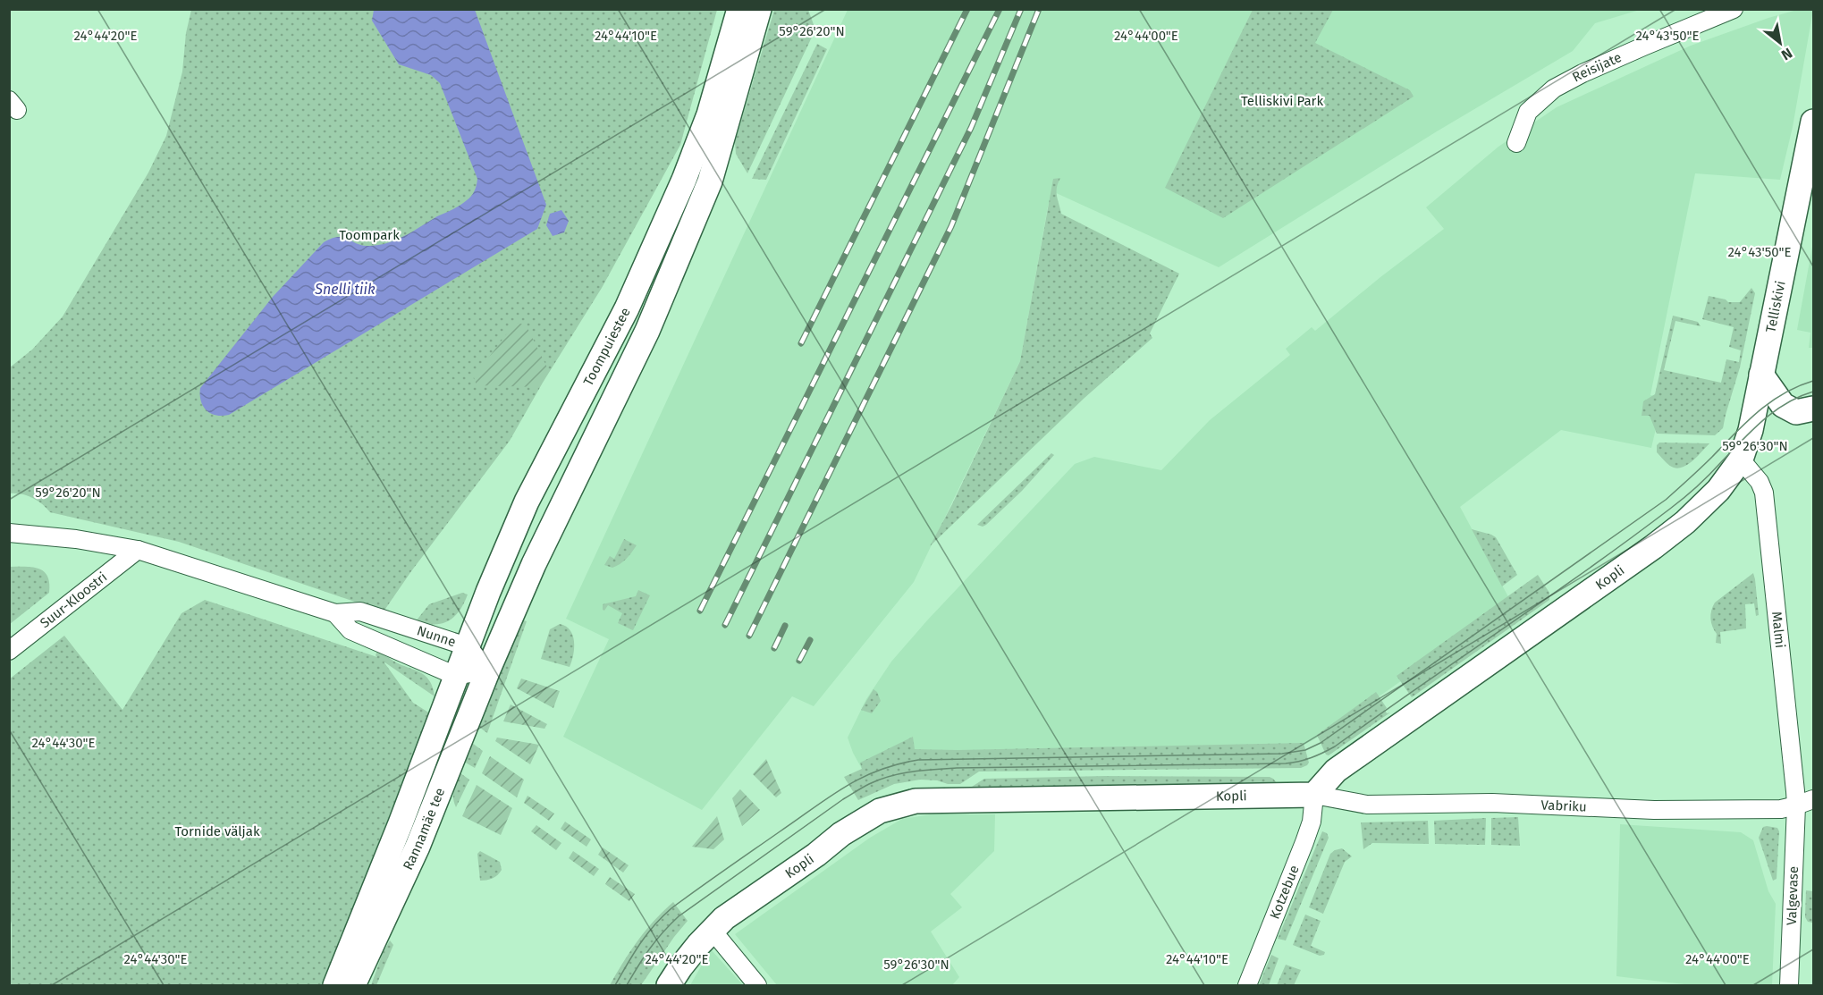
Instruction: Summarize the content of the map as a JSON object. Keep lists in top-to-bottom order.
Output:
{
  "streets": {
    "main road": [
      "Telliskivi",
      "Toompuiestee",
      "Kopli",
      "Rannamäe tee"
    ],
    "street": [
      "Reisijate",
      "Suur-Kloostri",
      "Malmi",
      "Nunne",
      "Vabriku",
      "Kotzebue",
      "Valgevase"
    ]
  },
  "crossings": [
    ["Telliskivi", "Kopli"],
    ["Telliskivi", "Malmi"],
    ["Toompuiestee", "Nunne"],
    ["Toompuiestee", "Rannamäe tee"],
    ["Kopli", "Malmi"],
    ["Kopli", "Vabriku"],
    ["Kopli", "Kotzebue"],
    ["Suur-Kloostri", "Nunne"],
    ["Malmi", "Vabriku"],
    ["Malmi", "Valgevase"],
    ["Nunne", "Rannamäe tee"],
    ["Vabriku", "Kotzebue"],
    ["Vabriku", "Valgevase"]
  ],
  "water": ["Snelli tiik"],
  "parks": ["Telliskivi Park", "Toompark", "Tornide väljak"],
  "north": "bottom right",
  "coordinates": [
    "59°26'20\"N",
    "24°44'20\"E",
    "24°44'10\"E",
    "24°44'00\"E",
    "24°43'50\"E",
    "59°26'30\"N",
    "24°44'30\"E"
  ]
}
